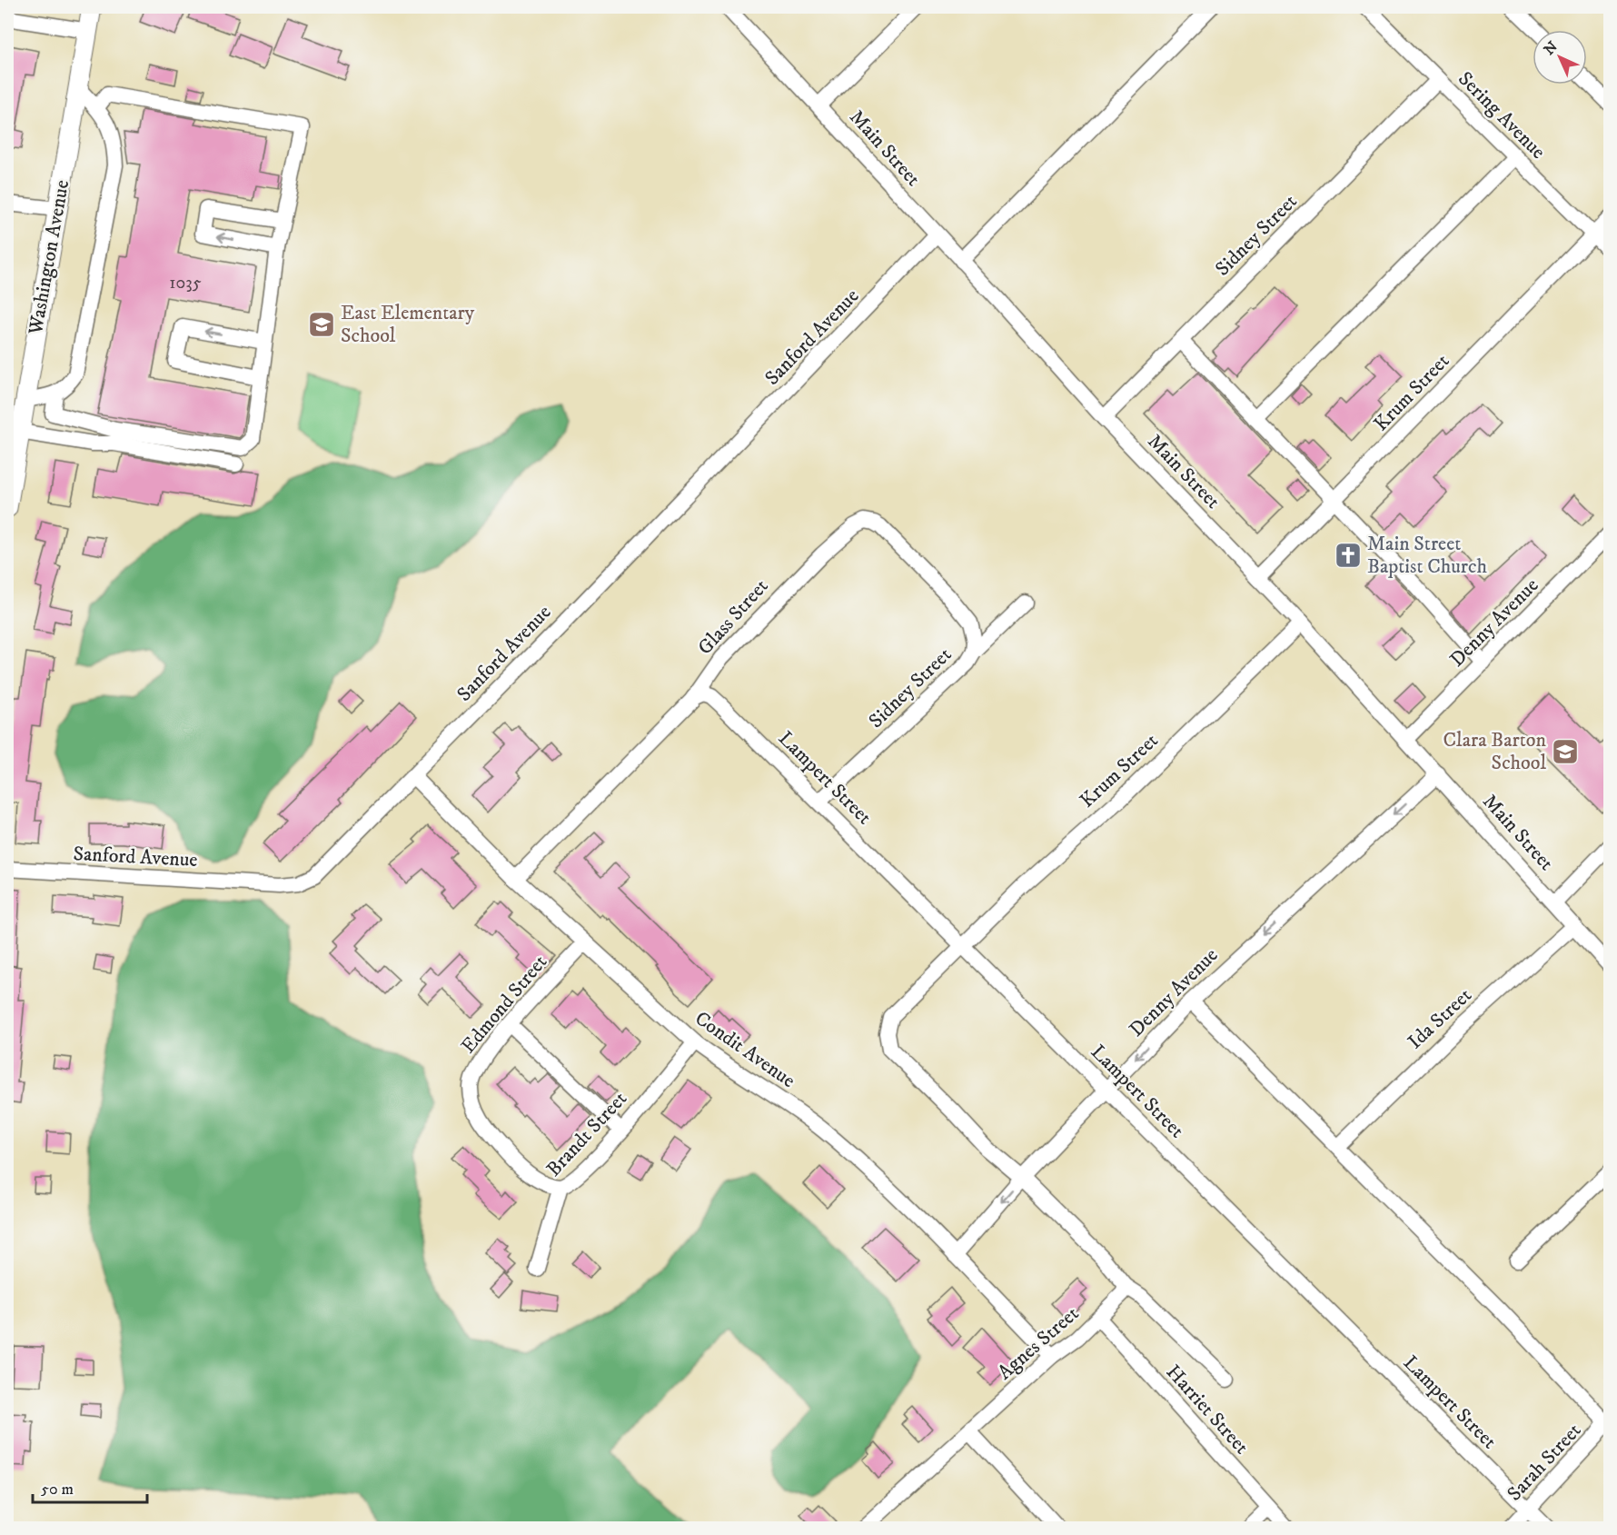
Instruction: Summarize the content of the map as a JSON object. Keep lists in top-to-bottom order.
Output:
{
  "streets": {
    "main road": ["Washington Avenue"],
    "street": [
      "Sering Avenue",
      "Main Street",
      "Sidney Street",
      "Sanford Avenue",
      "Krum Street",
      "Glass Street",
      "Denny Avenue",
      "Lampert Street",
      "Edmond Street",
      "Ida Street",
      "Condit Avenue",
      "Brandt Street",
      "Agnes Street",
      "Harriet Street",
      "Sarah Street"
    ]
  },
  "crossings": [
    ["Sering Avenue", "Sidney Street"],
    ["Sering Avenue", "Krum Street"],
    ["Main Street", "Sidney Street"],
    ["Main Street", "Sanford Avenue"],
    ["Main Street", "Krum Street"],
    ["Main Street", "Denny Avenue"],
    ["Main Street", "Ida Street"],
    ["Sidney Street", "Glass Street"],
    ["Sidney Street", "Lampert Street"],
    ["Sanford Avenue", "Condit Avenue"],
    ["Krum Street", "Denny Avenue"],
    ["Krum Street", "Lampert Street"],
    ["Glass Street", "Lampert Street"],
    ["Glass Street", "Condit Avenue"],
    ["Denny Avenue", "Lampert Street"],
    ["Denny Avenue", "Condit Avenue"],
    ["Lampert Street", "Sarah Street"],
    ["Edmond Street", "Condit Avenue"],
    ["Edmond Street", "Brandt Street"],
    ["Ida Street", "Sarah Street"],
    ["Condit Avenue", "Brandt Street"],
    ["Condit Avenue", "Agnes Street"],
    ["Agnes Street", "Harriet Street"]
  ],
  "one_way": ["Denny Avenue"],
  "places": {
    "school or university": ["East Elementary School", "Clara Barton School"],
    "church": ["Main Street Baptist Church"]
  },
  "house_numbers": ["1035"],
  "scale_bar": "50 m",
  "north": "top left"
}
